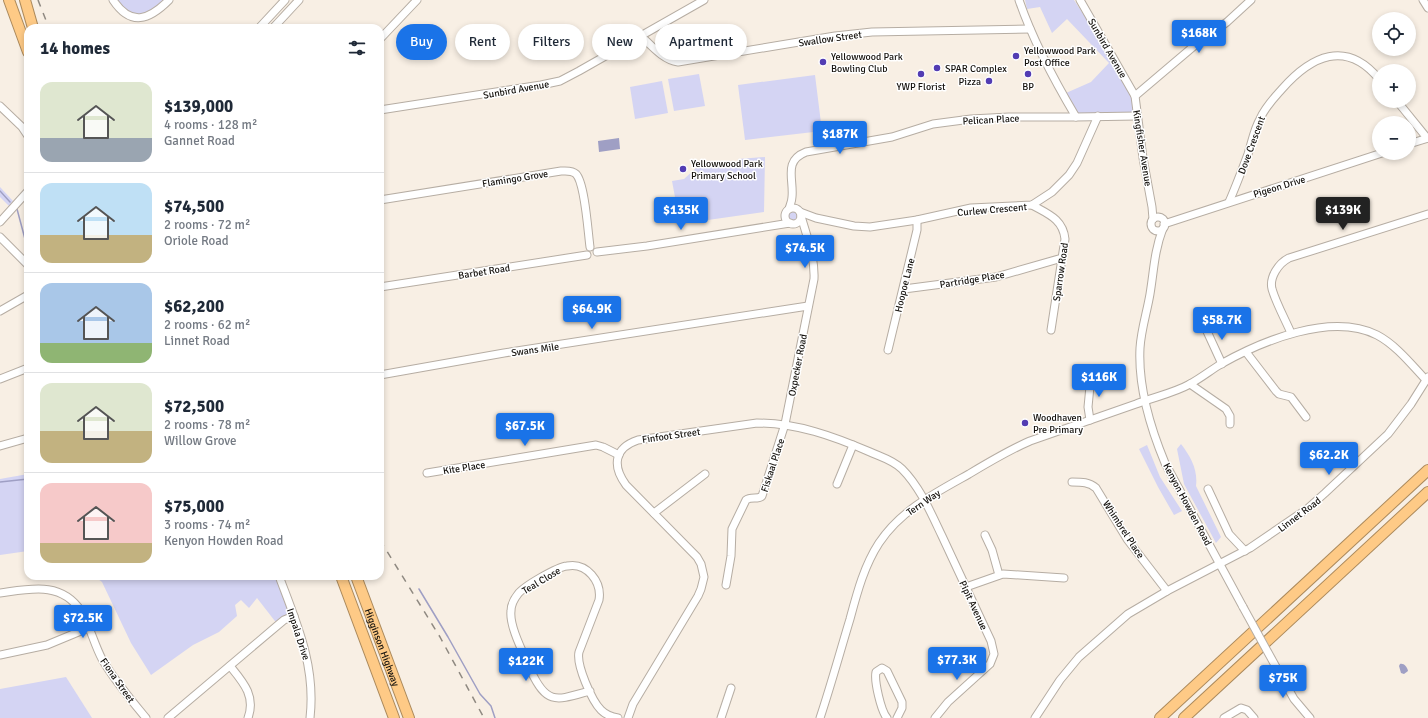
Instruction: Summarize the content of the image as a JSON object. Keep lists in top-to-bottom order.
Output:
{
  "streets": {
    "highway": ["Higginson Highway"],
    "street": [
      "Swallow Street",
      "Sunbird Avenue",
      "Pelican Place",
      "Dove Crescent",
      "Kingfisher Avenue",
      "Flamingo Grove",
      "Pigeon Drive",
      "Curlew Crescent",
      "Barbet Road",
      "Sparrow Road",
      "Partridge Place",
      "Hoopoe Lane",
      "Swans Mile",
      "Oxpecker Road",
      "Finfoot Street",
      "Fiskaal Place",
      "Kite Place",
      "Tern Way",
      "Kenyon Howden Road",
      "Linnet Road",
      "Whimbrel Place",
      "Teal Close",
      "Pipit Avenue",
      "Impala Drive",
      "Fiona Street"
    ]
  },
  "crossings": [
    ["Sunbird Avenue", "Kingfisher Avenue"],
    ["Pelican Place", "Kingfisher Avenue"],
    ["Pelican Place", "Curlew Crescent"],
    ["Dove Crescent", "Pigeon Drive"],
    ["Kingfisher Avenue", "Pigeon Drive"],
    ["Kingfisher Avenue", "Kenyon Howden Road"],
    ["Flamingo Grove", "Barbet Road"],
    ["Pigeon Drive", "Kenyon Howden Road"],
    ["Curlew Crescent", "Sparrow Road"],
    ["Curlew Crescent", "Hoopoe Lane"],
    ["Curlew Crescent", "Oxpecker Road"],
    ["Sparrow Road", "Partridge Place"],
    ["Partridge Place", "Hoopoe Lane"],
    ["Swans Mile", "Oxpecker Road"],
    ["Oxpecker Road", "Finfoot Street"],
    ["Oxpecker Road", "Fiskaal Place"],
    ["Finfoot Street", "Fiskaal Place"],
    ["Finfoot Street", "Kite Place"],
    ["Finfoot Street", "Tern Way"],
    ["Finfoot Street", "Pipit Avenue"],
    ["Tern Way", "Kenyon Howden Road"],
    ["Tern Way", "Linnet Road"],
    ["Tern Way", "Pipit Avenue"],
    ["Kenyon Howden Road", "Linnet Road"]
  ],
  "places": [
    "Yellowwood Park Post Office",
    "Yellowwood Park Bowling Club",
    "SPAR Complex",
    "YWP Florist",
    "BP",
    "Pizza",
    "Yellowwood Park Primary School",
    "Woodhaven Pre Primary"
  ],
  "page": {
    "map_buttons": ["+", "−"],
    "price": [
      "$168K",
      "$187K",
      "$135K",
      "$139K",
      "$74.5K",
      "$64.9K",
      "$58.7K",
      "$116K",
      "$67.5K",
      "$62.2K",
      "$72.5K",
      "$77.3K",
      "$122K",
      "$75K"
    ],
    "chip": [
      "Buy",
      "Rent",
      "Filters",
      "New",
      "Apartment"
    ],
    "heading": "14 homes",
    "list": [
      {
        "name": "$139,000",
        "note": "4 rooms · 128 m² · Gannet Road"
      },
      {
        "name": "$74,500",
        "note": "2 rooms · 72 m² · Oriole Road"
      },
      {
        "name": "$62,200",
        "note": "2 rooms · 62 m² · Linnet Road"
      },
      {
        "name": "$72,500",
        "note": "2 rooms · 78 m² · Willow Grove"
      },
      {
        "name": "$75,000",
        "note": "3 rooms · 74 m² · Kenyon Howden Road"
      }
    ]
  }
}
